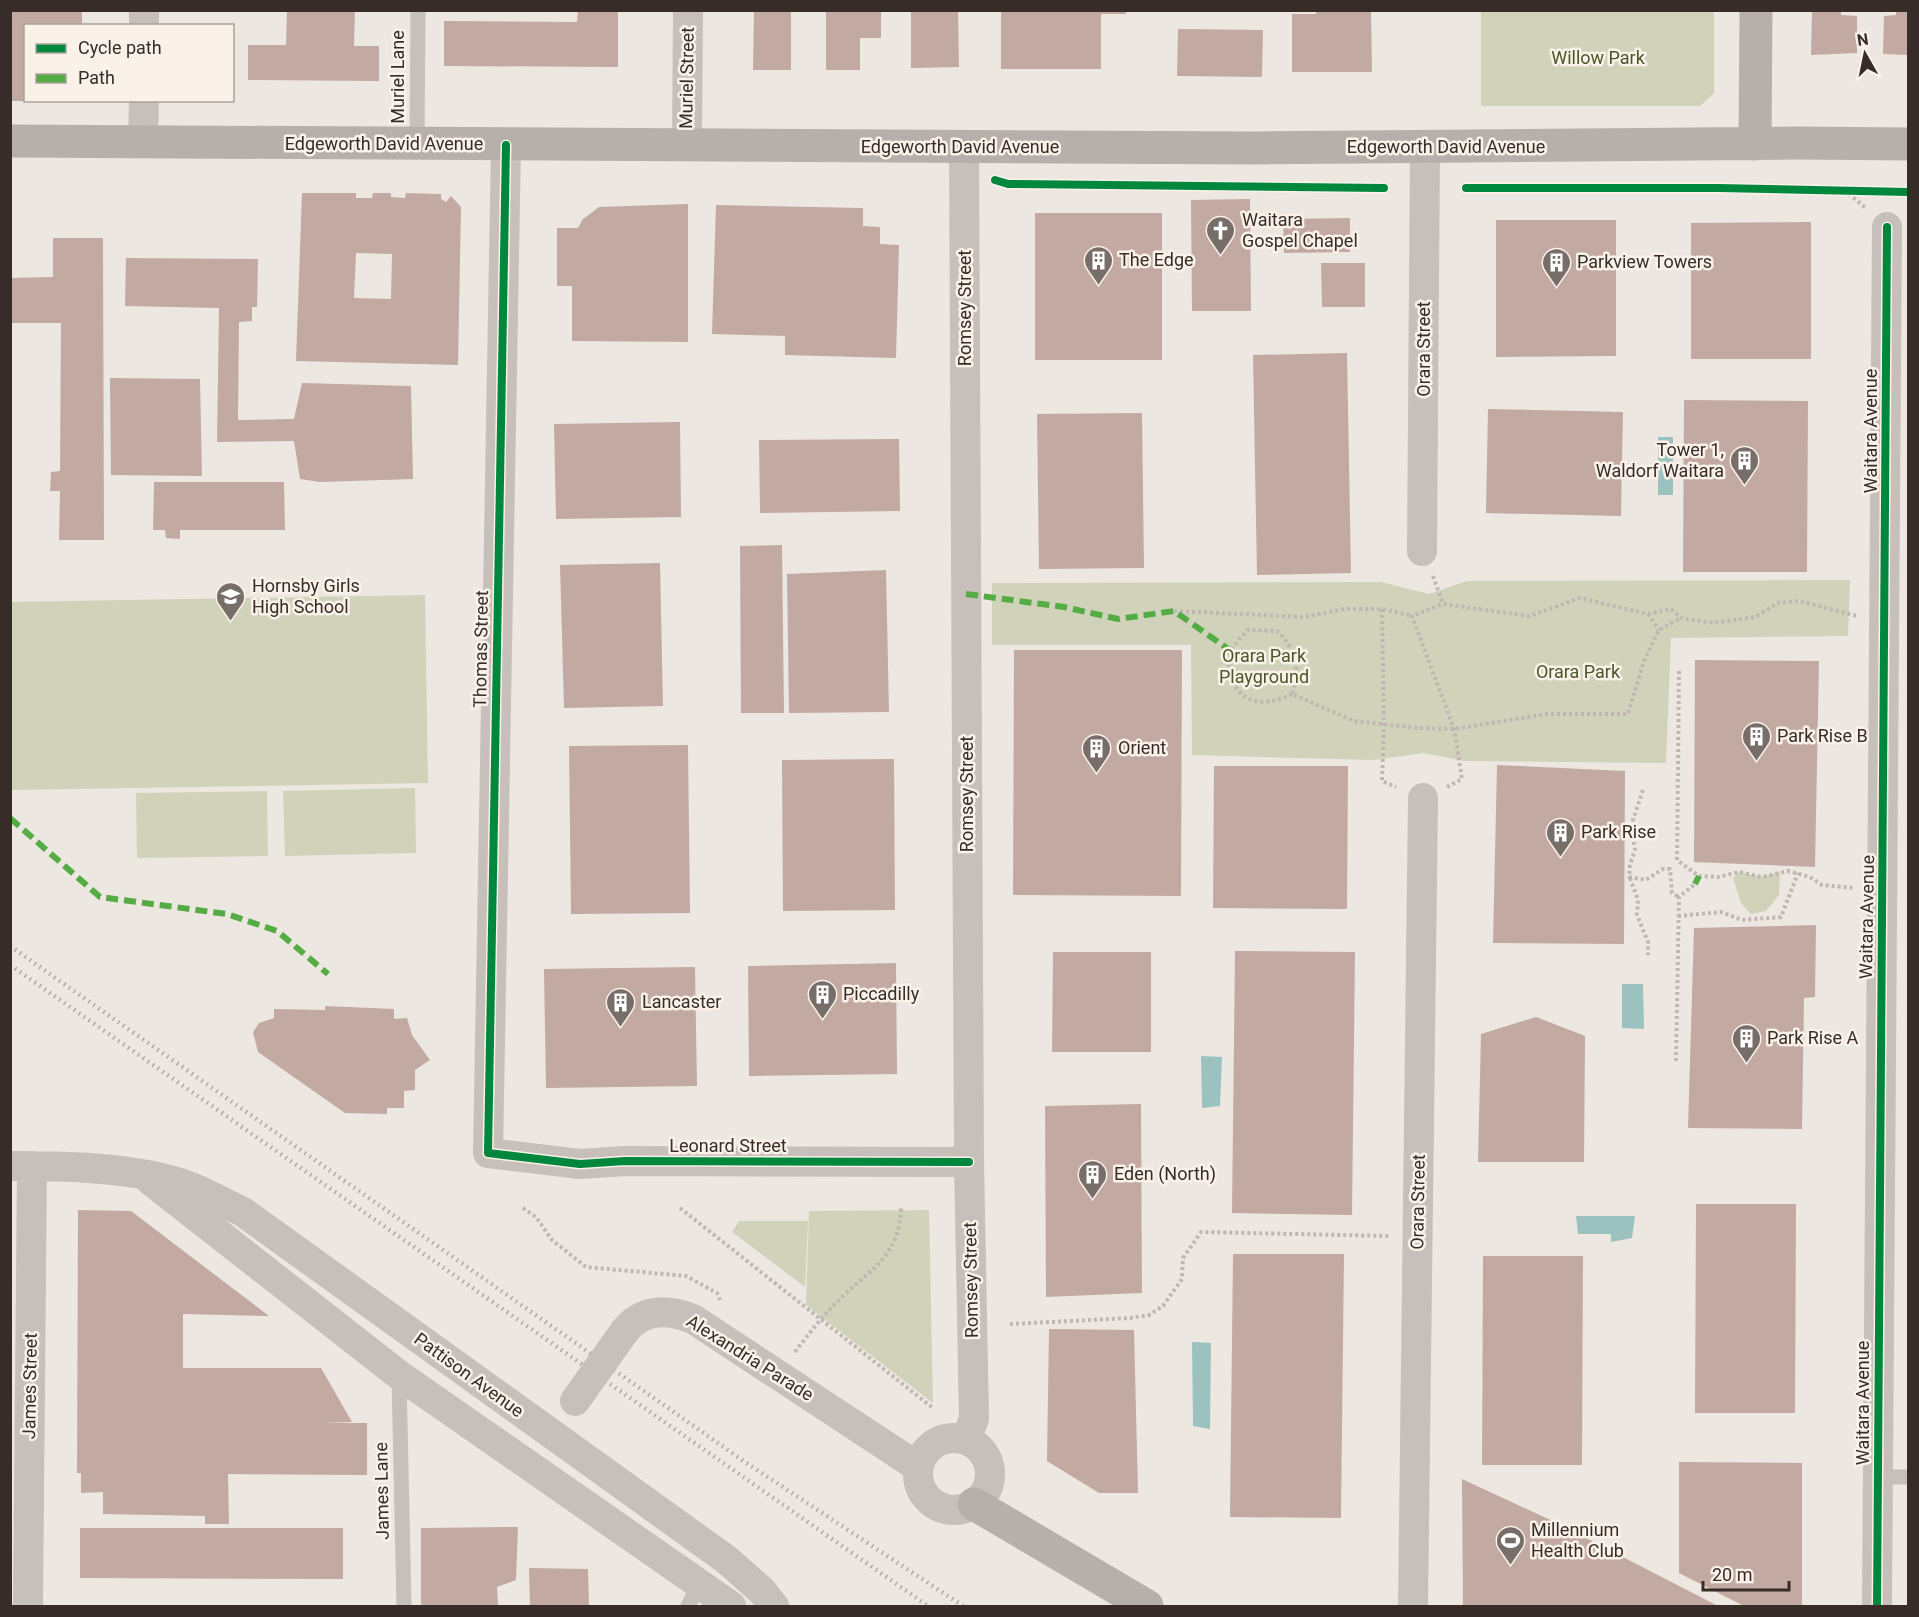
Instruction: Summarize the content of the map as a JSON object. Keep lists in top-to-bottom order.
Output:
{
  "streets": {
    "main road": ["Edgeworth David Avenue"],
    "street": [
      "Muriel Street",
      "Romsey Street",
      "Orara Street",
      "Waitara Avenue",
      "Thomas Street",
      "Leonard Street",
      "Alexandria Parade",
      "Pattison Avenue",
      "James Street"
    ],
    "lane": ["Muriel Lane", "James Lane"]
  },
  "crossings": [
    ["Muriel Lane", "Edgeworth David Avenue"],
    ["Muriel Street", "Edgeworth David Avenue"],
    ["Edgeworth David Avenue", "Romsey Street"],
    ["Edgeworth David Avenue", "Orara Street"],
    ["Edgeworth David Avenue", "Thomas Street"],
    ["Romsey Street", "Leonard Street"],
    ["Romsey Street", "Alexandria Parade"],
    ["Thomas Street", "Leonard Street"],
    ["Alexandria Parade", "Pattison Avenue"],
    ["Pattison Avenue", "James Street"],
    ["Pattison Avenue", "James Lane"]
  ],
  "parks": ["Willow Park", "Orara Park Playground", "Orara Park"],
  "places": {
    "church": ["Waitara Gospel Chapel"],
    "building": [
      "The Edge",
      "Parkview Towers",
      "Tower 1, Waldorf Waitara",
      "Park Rise B",
      "Orient",
      "Park Rise",
      "Piccadilly",
      "Lancaster",
      "Park Rise A",
      "Eden (North)"
    ],
    "school or university": ["Hornsby Girls High School"],
    "sports": ["Millennium Health Club"]
  },
  "legend": ["Cycle path", "Path"],
  "scale_bar": "20 m",
  "north": "top"
}
